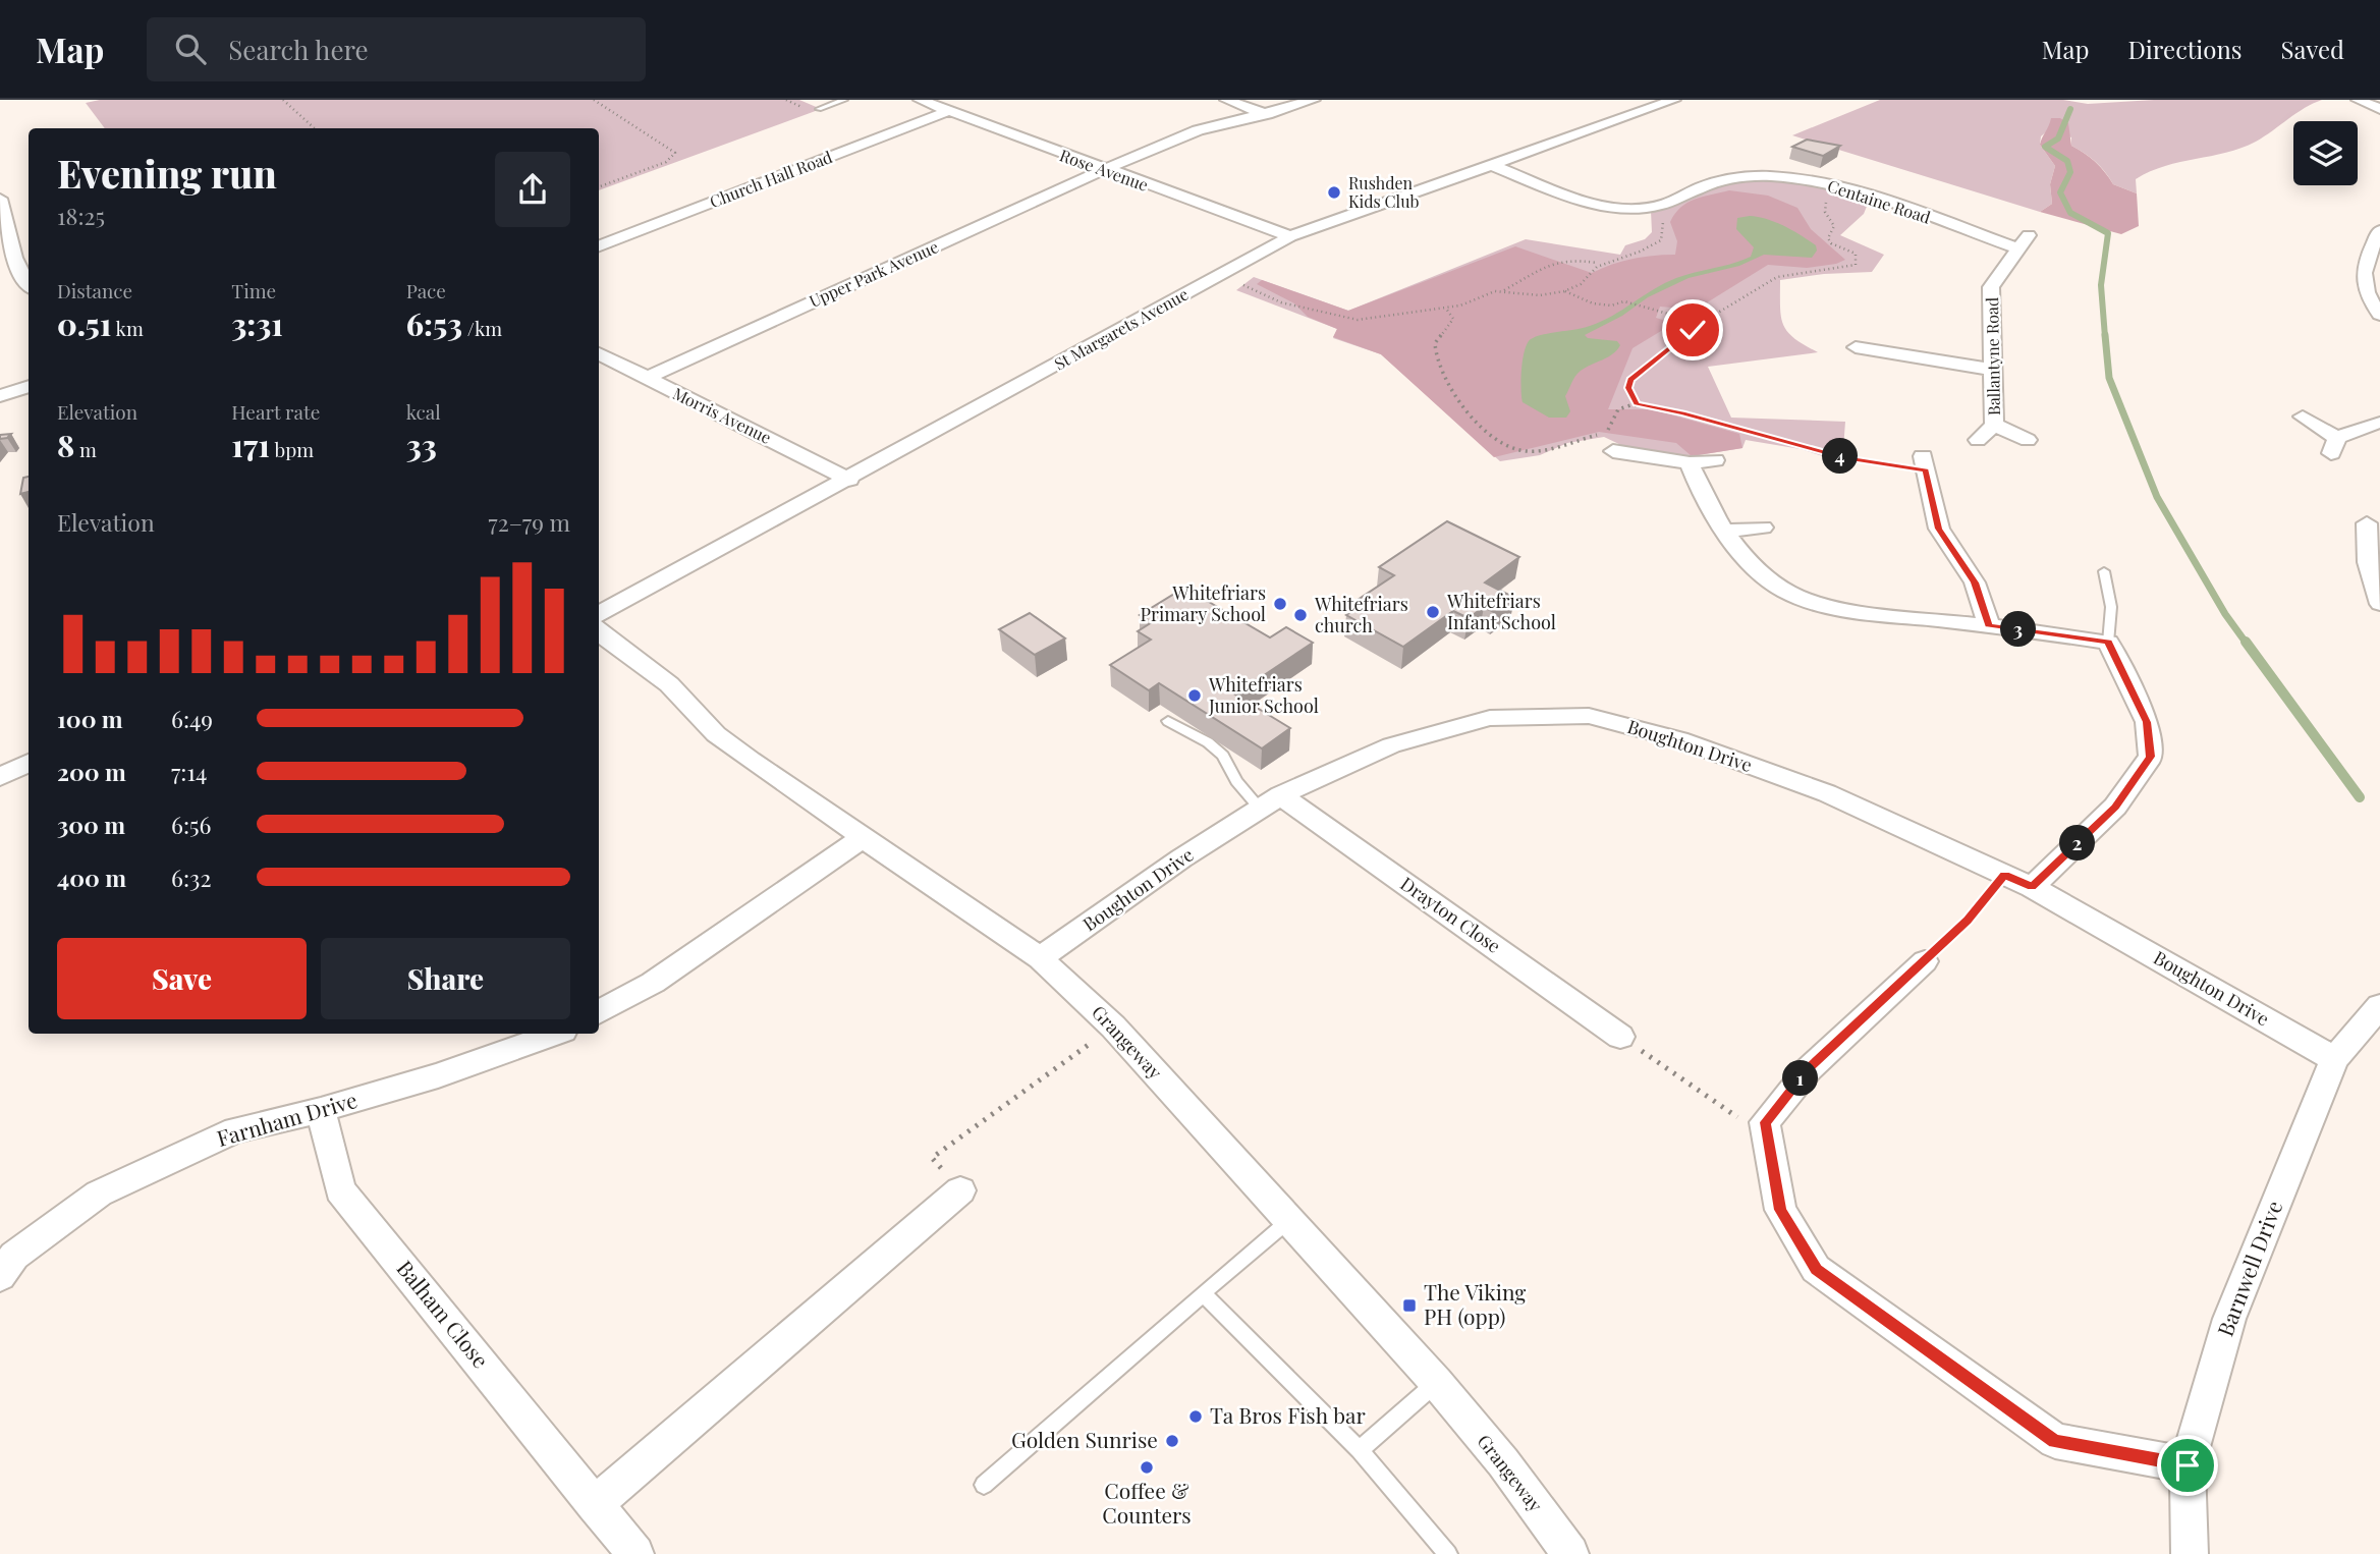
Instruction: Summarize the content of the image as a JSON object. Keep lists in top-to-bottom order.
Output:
{
  "streets": {
    "street": [
      "Rose Avenue",
      "Church Hall Road",
      "Centaine Road",
      "Upper Park Avenue",
      "St Margarets Avenue",
      "Ballantyne Road",
      "Morris Avenue",
      "Boughton Drive",
      "Drayton Close",
      "Grangeway",
      "Farnham Drive",
      "Barnwell Drive",
      "Balham Close"
    ]
  },
  "crossings": [
    ["Rose Avenue", "Church Hall Road"],
    ["Rose Avenue", "Upper Park Avenue"],
    ["Rose Avenue", "St Margarets Avenue"],
    ["Centaine Road", "St Margarets Avenue"],
    ["Centaine Road", "Ballantyne Road"],
    ["Upper Park Avenue", "Morris Avenue"],
    ["St Margarets Avenue", "Morris Avenue"],
    ["Boughton Drive", "Drayton Close"],
    ["Boughton Drive", "Grangeway"],
    ["Boughton Drive", "Barnwell Drive"],
    ["Farnham Drive", "Balham Close"]
  ],
  "places": {
    "other": [
      "Rushden Kids Club",
      "Whitefriars Primary School",
      "Whitefriars Infant School",
      "Whitefriars church",
      "Whitefriars Junior School",
      "Ta Bros Fish bar",
      "Golden Sunrise",
      "Coffee & Counters"
    ],
    "transit": ["The Viking PH (opp)"]
  },
  "page": {
    "header": "Map",
    "search": "Search here",
    "nav": ["Map", "Directions", "Saved"],
    "heading": ["Evening run", "18:25"],
    "stats": [
      ["Distance", "0.51 km"],
      ["Time", "3:31"],
      ["Pace", "6:53 /km"],
      ["Elevation", "8 m"],
      ["Heart rate", "171 bpm"],
      ["kcal", "33"]
    ],
    "pins": [
      "4",
      "3",
      "2",
      "1"
    ],
    "chart": ["Elevation", "72–79 m"],
    "list": [
      {
        "name": "100 m",
        "note": "6:49"
      },
      {
        "name": "200 m",
        "note": "7:14"
      },
      {
        "name": "300 m",
        "note": "6:56"
      },
      {
        "name": "400 m",
        "note": "6:32"
      }
    ],
    "buttons": ["Save", "Share"]
  }
}
